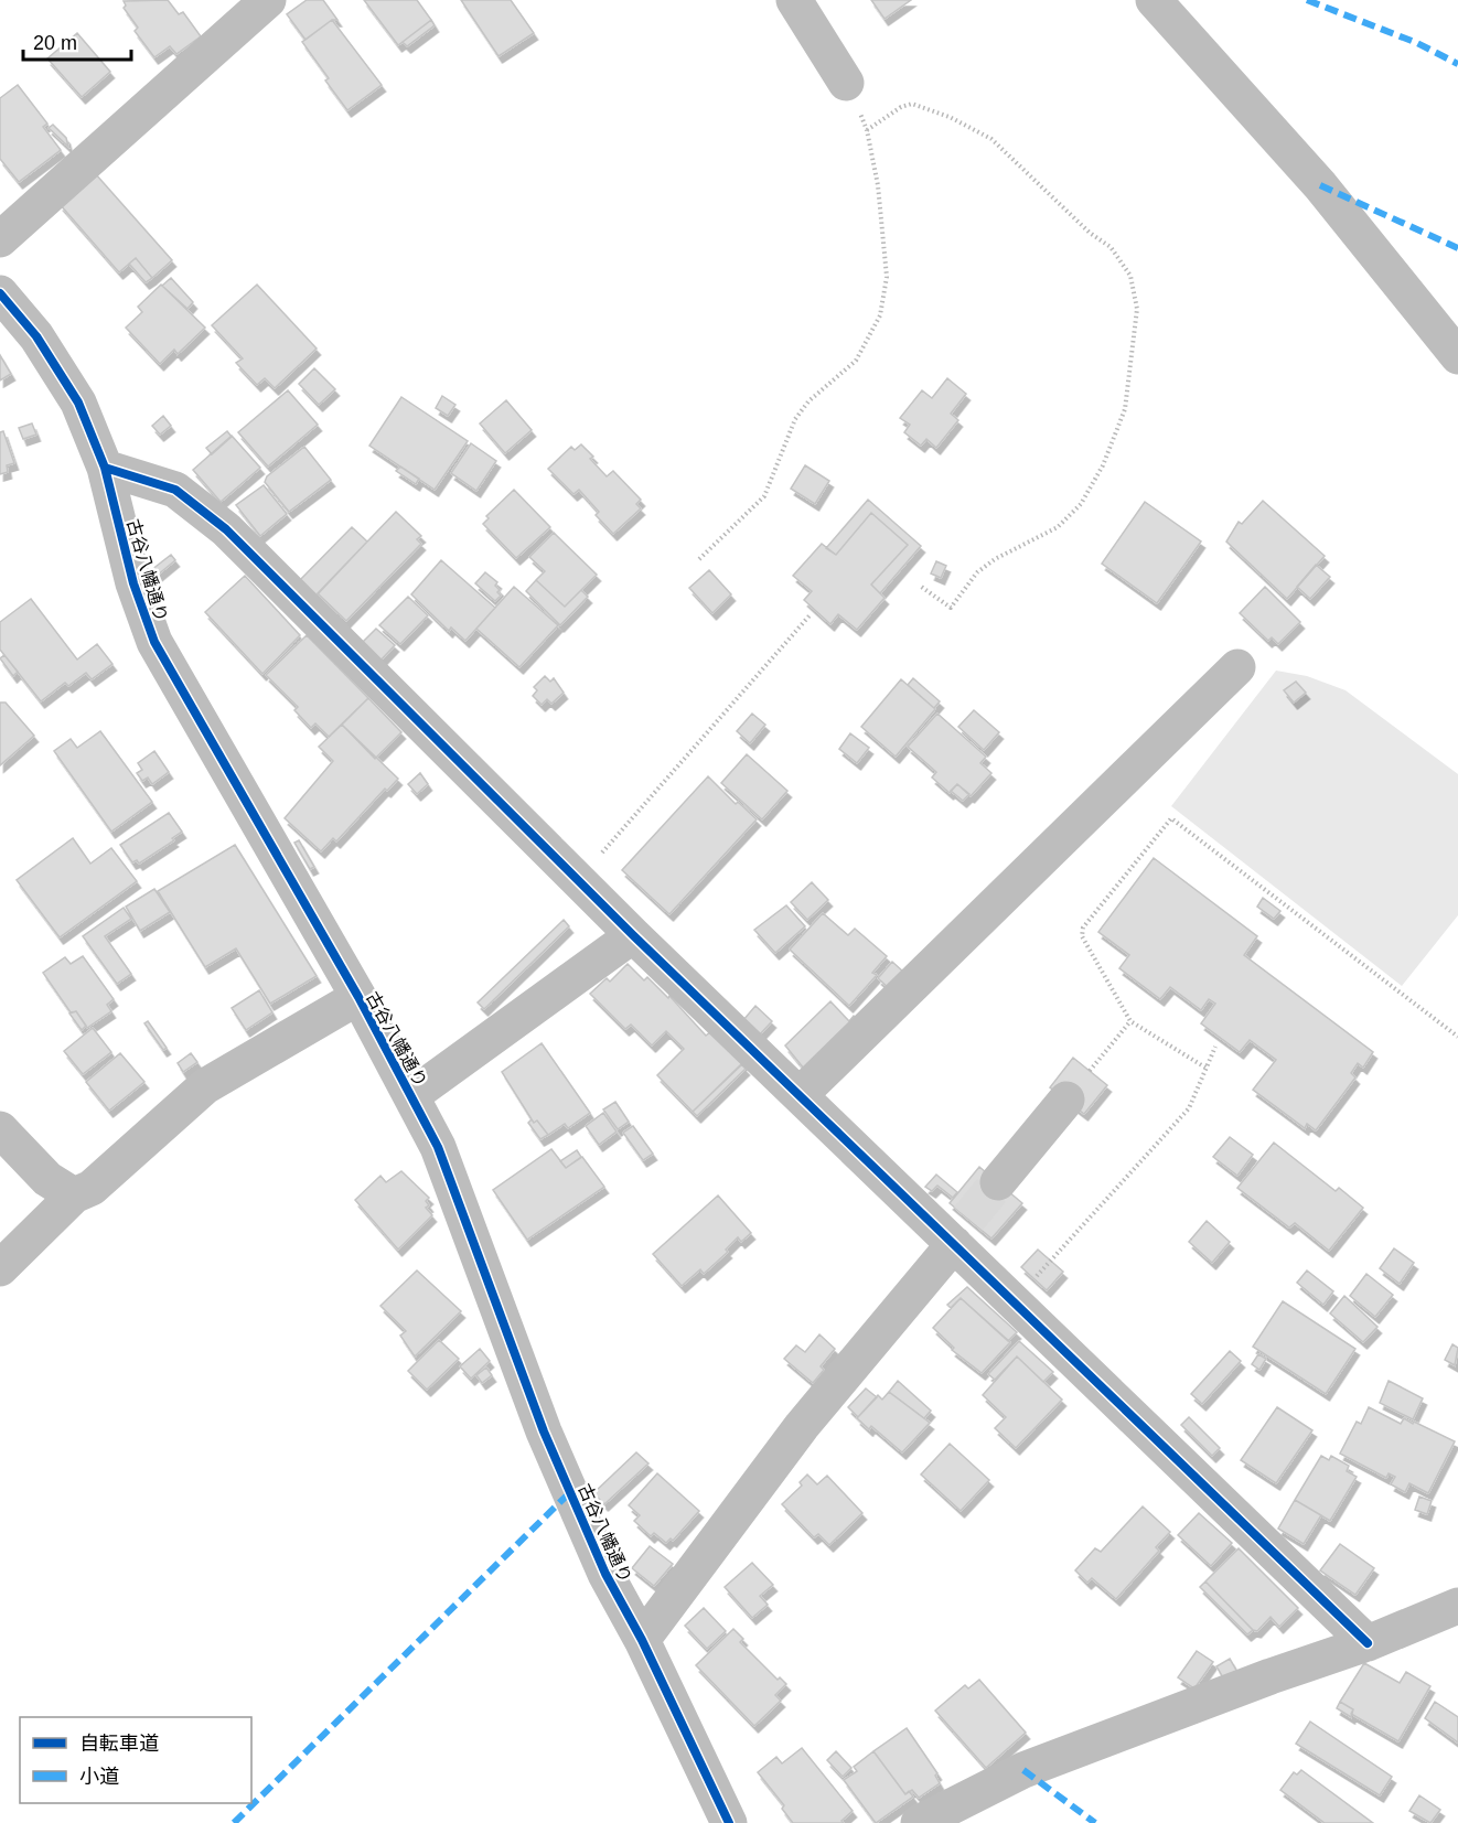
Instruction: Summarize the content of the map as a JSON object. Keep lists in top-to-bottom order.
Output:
{
  "streets": {
    "street": ["古谷八幡通り"]
  },
  "legend": ["自転車道", "小道"],
  "scale_bar": "20 m"
}
